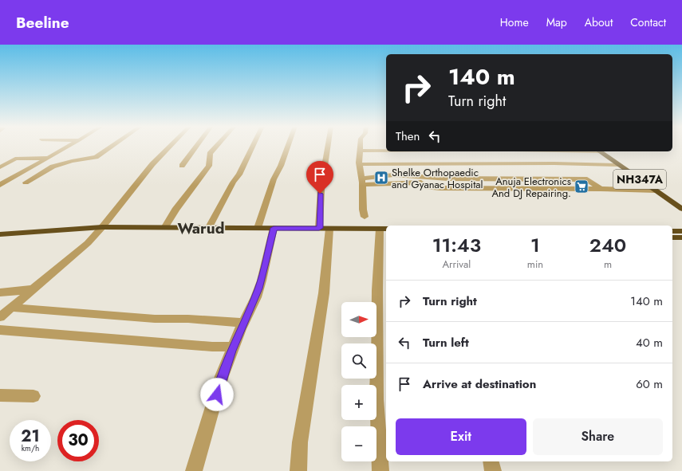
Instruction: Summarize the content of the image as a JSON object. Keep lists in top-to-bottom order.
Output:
{
  "streets": {
    "highway": ["NH347A"]
  },
  "districts": ["Warud"],
  "places": {
    "hospital": ["Shelke Orthopaedic and Gyanac Hospital"],
    "supermarket": ["Anuja Electronics And DJ Repairing."]
  },
  "north": "right",
  "page": {
    "header": "Beeline",
    "nav": [
      "Home",
      "Map",
      "About",
      "Contact"
    ],
    "turn": ["140 m", "Turn right"],
    "then": "Then",
    "eta": [
      "11:43",
      "Arrival",
      "1",
      "min",
      "240",
      "m"
    ],
    "list": [
      {
        "name": "Turn right",
        "value": "140 m"
      },
      {
        "name": "Turn left",
        "value": "40 m"
      },
      {
        "name": "Arrive at destination",
        "value": "60 m"
      }
    ],
    "map_buttons": ["+", "−"],
    "buttons": ["Exit", "Share"],
    "speed": "21 km/h",
    "limit": "30"
  }
}
